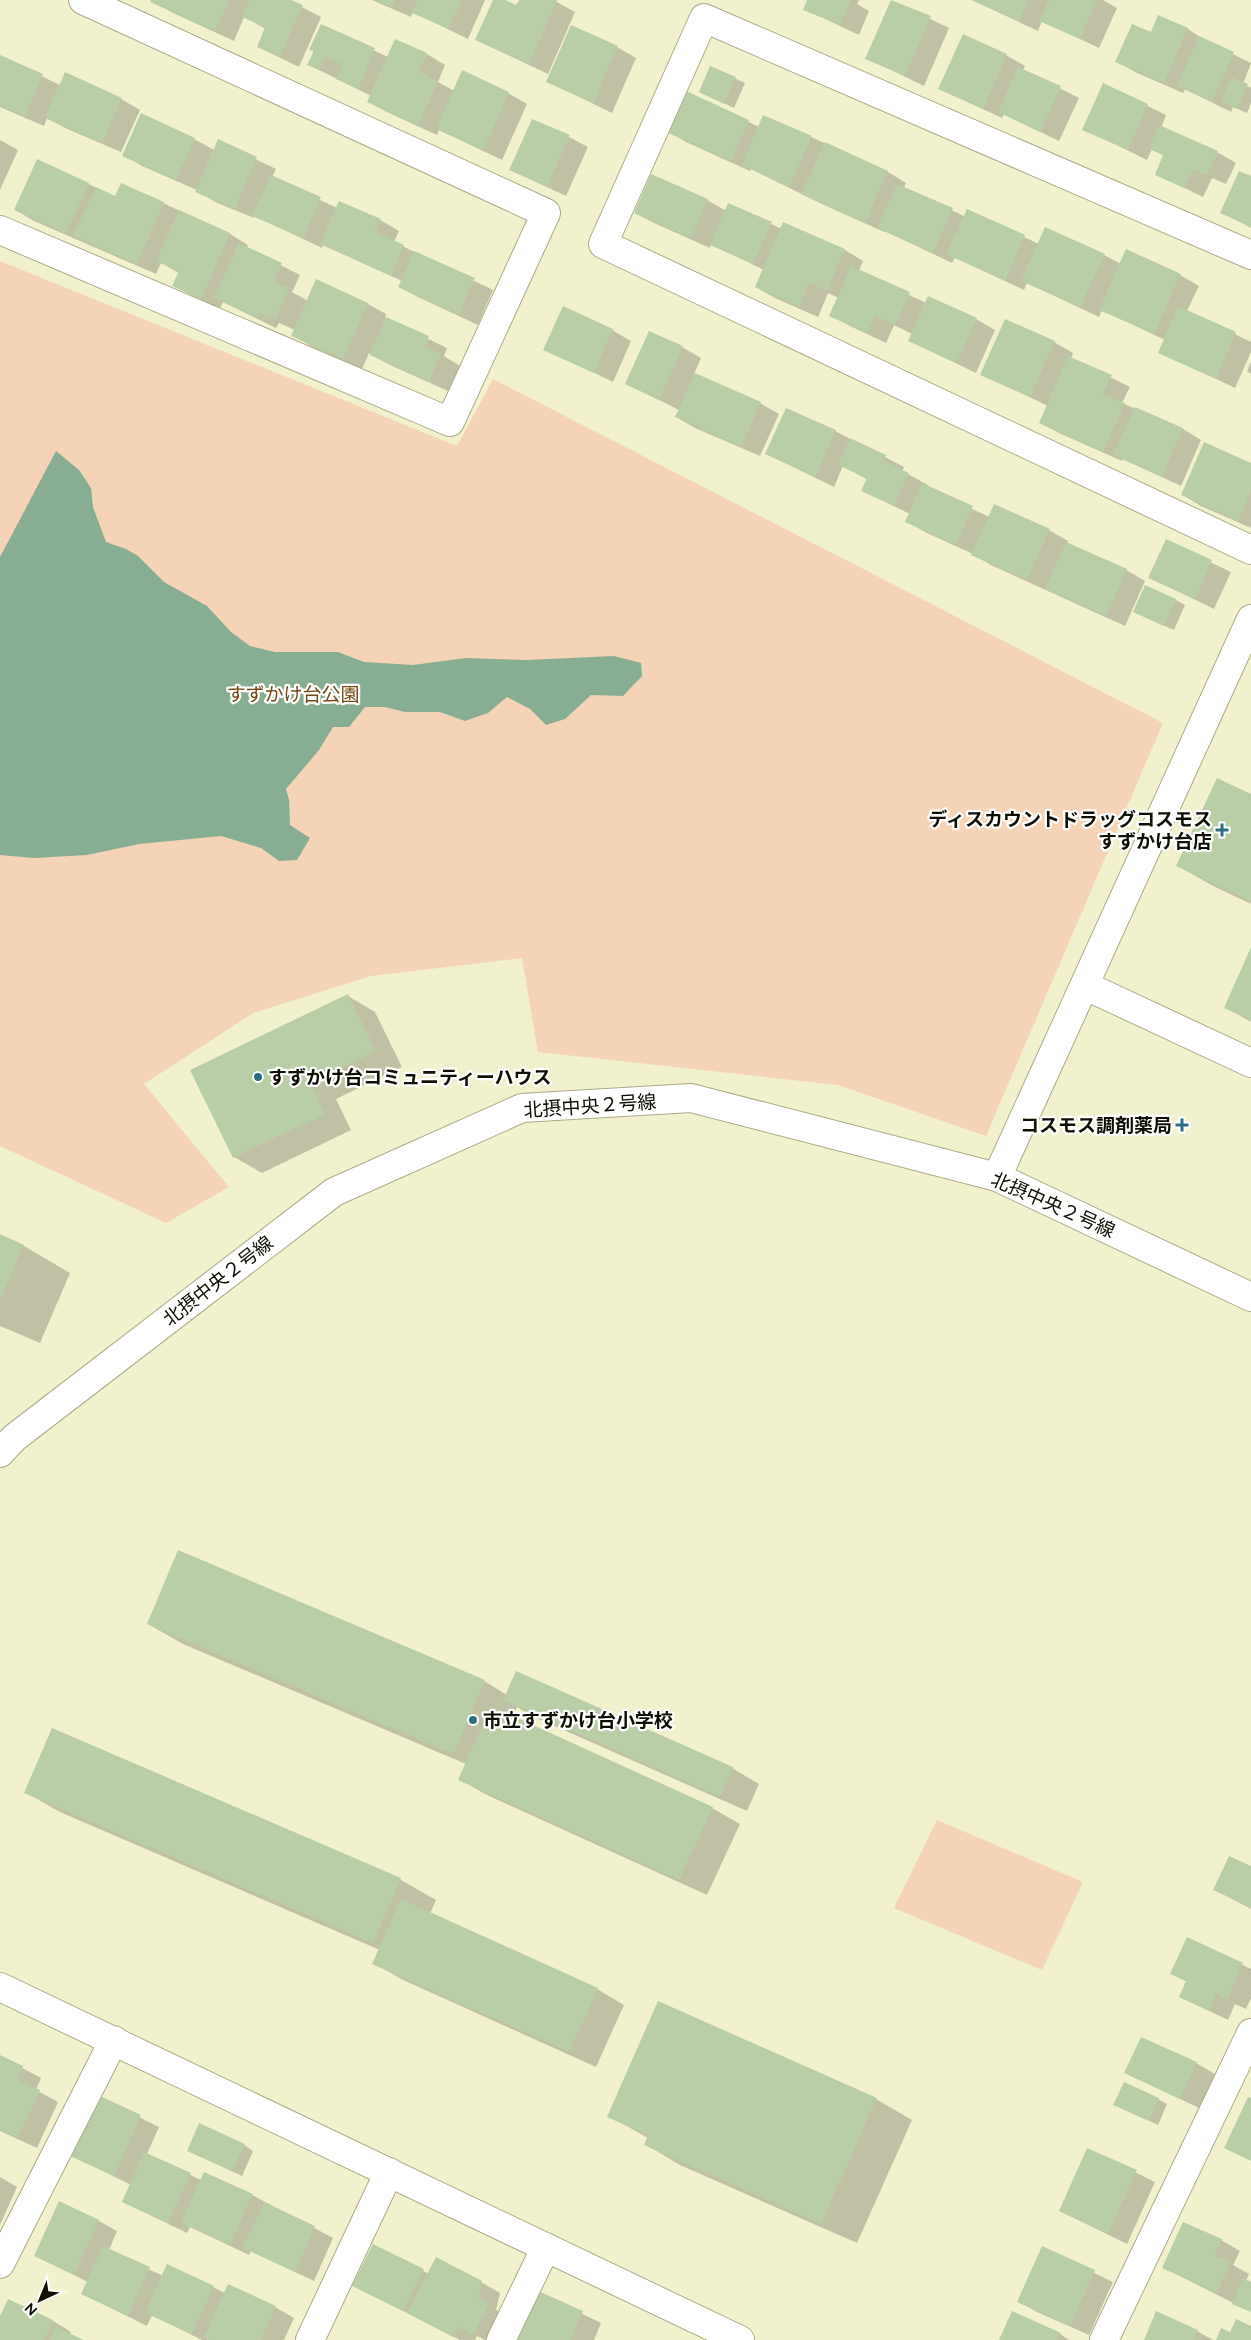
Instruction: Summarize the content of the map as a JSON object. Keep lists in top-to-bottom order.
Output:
{
  "streets": {
    "street": ["北摂中央２号線"]
  },
  "parks": ["すずかけ台公園"],
  "places": {
    "health": ["ディスカウントドラッグコスモス すずかけ台店", "コスモス調剤薬局"],
    "other": ["すずかけ台コミュニティーハウス", "市立すずかけ台小学校"]
  },
  "north": "bottom left"
}
